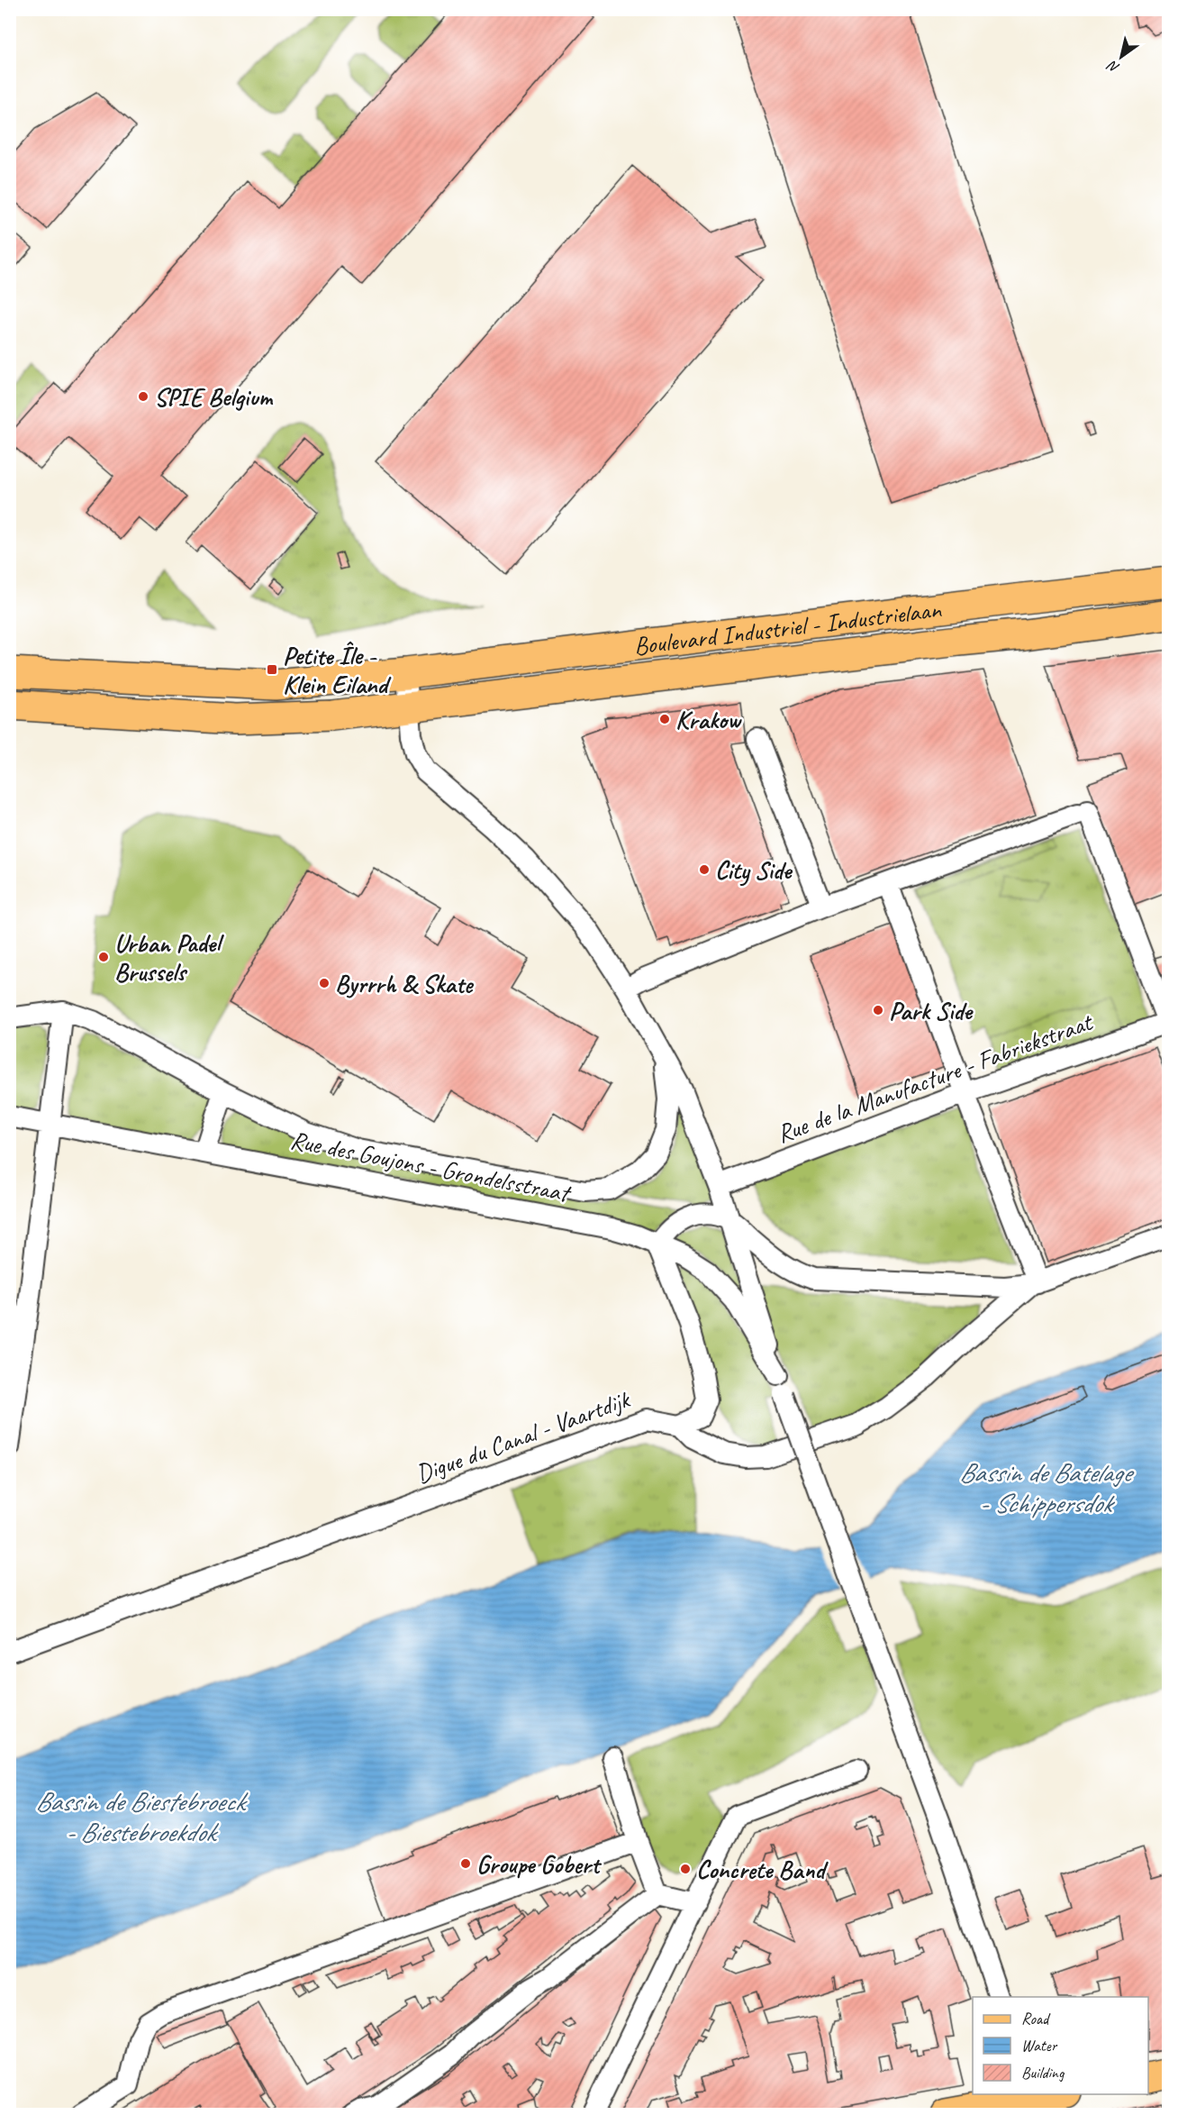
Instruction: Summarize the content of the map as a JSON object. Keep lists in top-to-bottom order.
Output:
{
  "streets": {
    "main road": ["Boulevard Industriel - Industrielaan"],
    "street": ["Rue de la Manufacture - Fabriekstraat", "Rue des Goujons - Grondelsstraat", "Digue du Canal - Vaartdijk"]
  },
  "water": ["Bassin de Batelage - Schippersdok", "Bassin de Biestebroeck - Biestebroekdok"],
  "places": {
    "other": [
      "SPIE Belgium",
      "Krakow",
      "City Side",
      "Urban Padel Brussels",
      "Byrrrh & Skate",
      "Park Side",
      "Groupe Gobert",
      "Concrete Band"
    ],
    "transit": ["Petite Île - Klein Eiland"]
  },
  "legend": ["Road", "Water", "Building"],
  "north": "bottom left"
}
